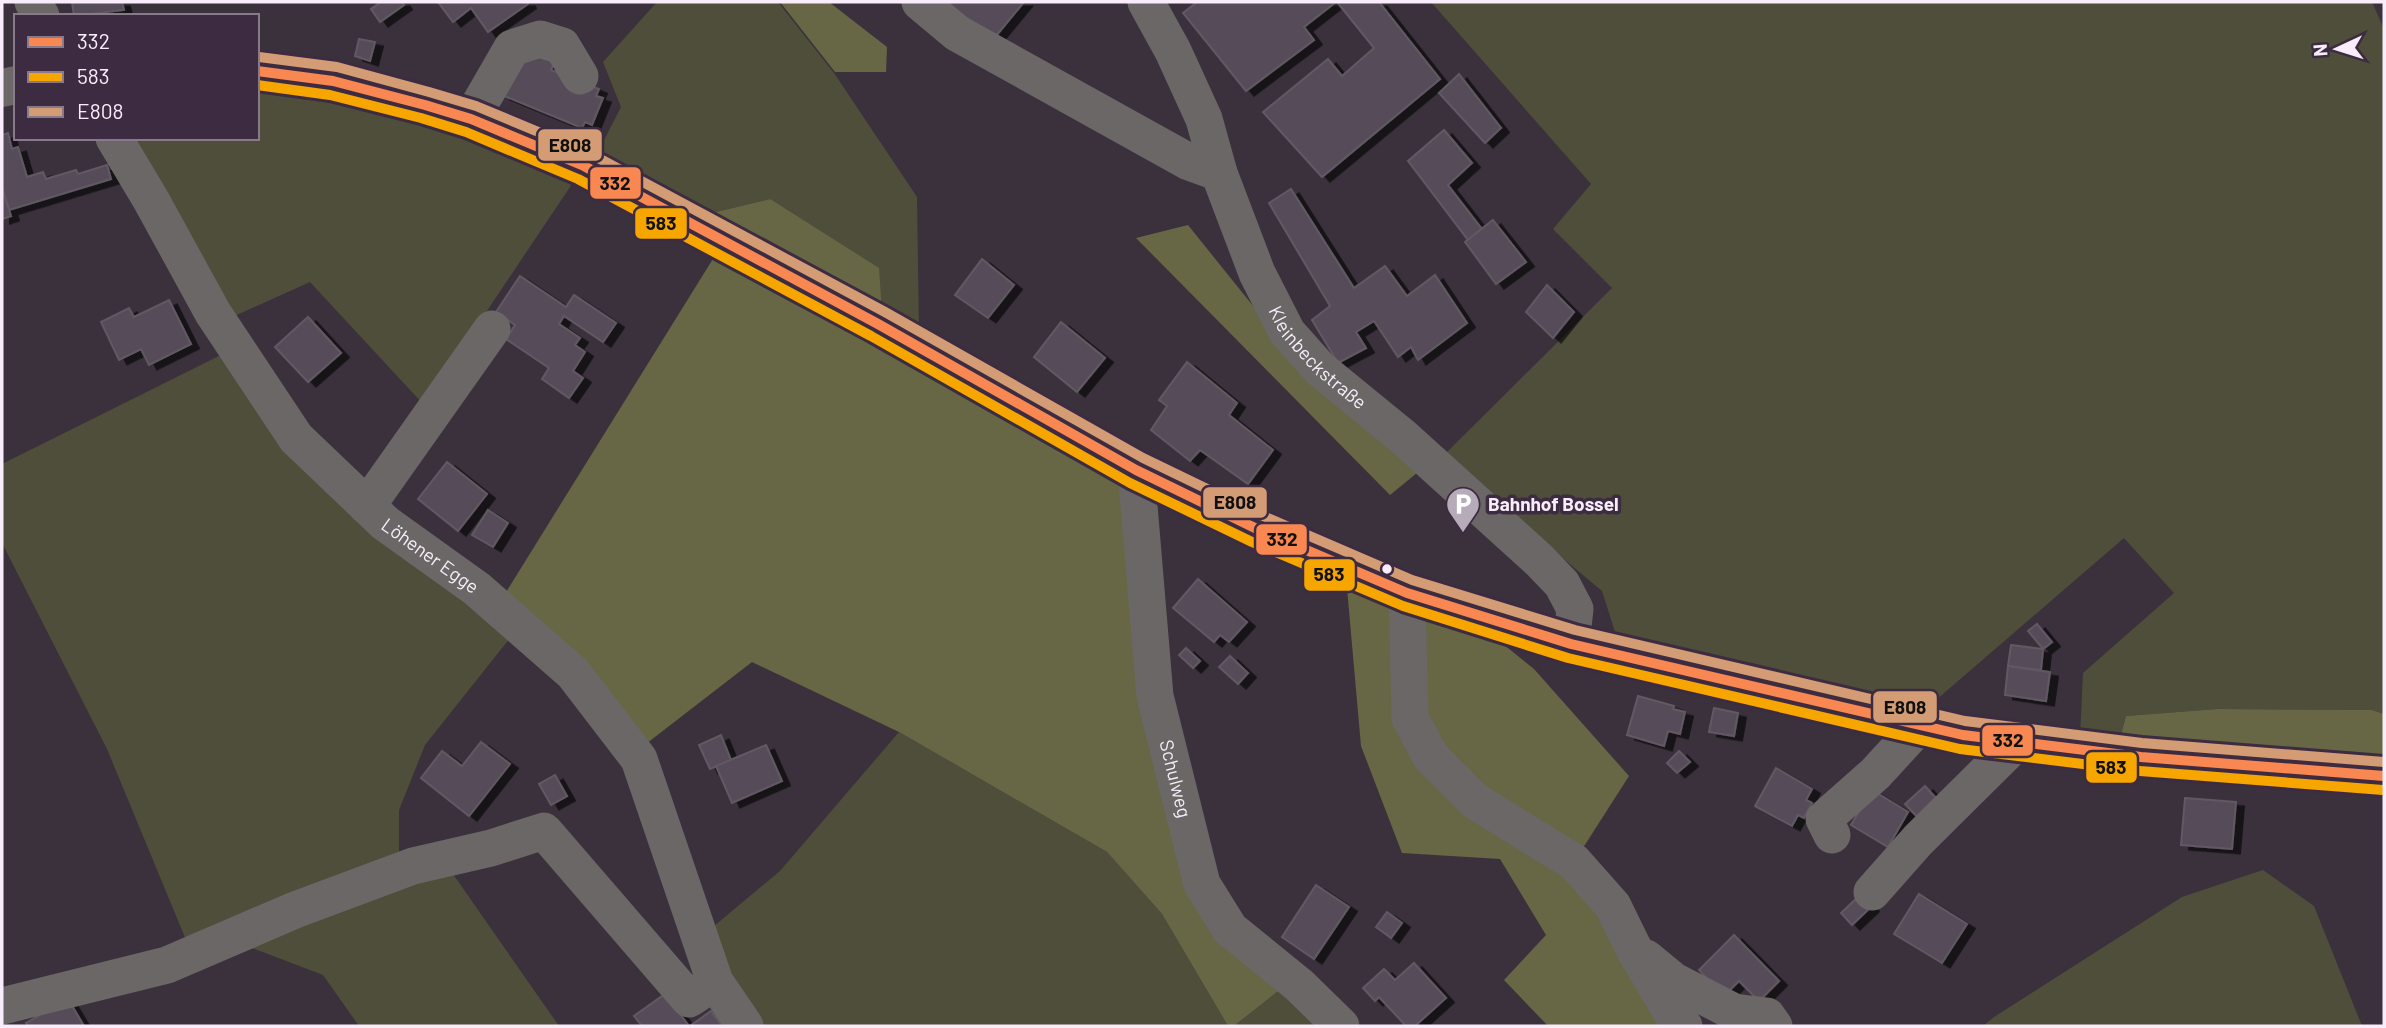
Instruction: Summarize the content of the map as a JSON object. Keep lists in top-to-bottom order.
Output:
{
  "streets": {
    "street": ["Kleinbeckstraße", "Löhener Egge", "Schulweg"]
  },
  "places": {
    "parking": ["Bahnhof Bossel"]
  },
  "lines": ["transit line E808", "transit line 332", "transit line 583"],
  "legend": ["332", "583", "E808"],
  "north": "left"
}
